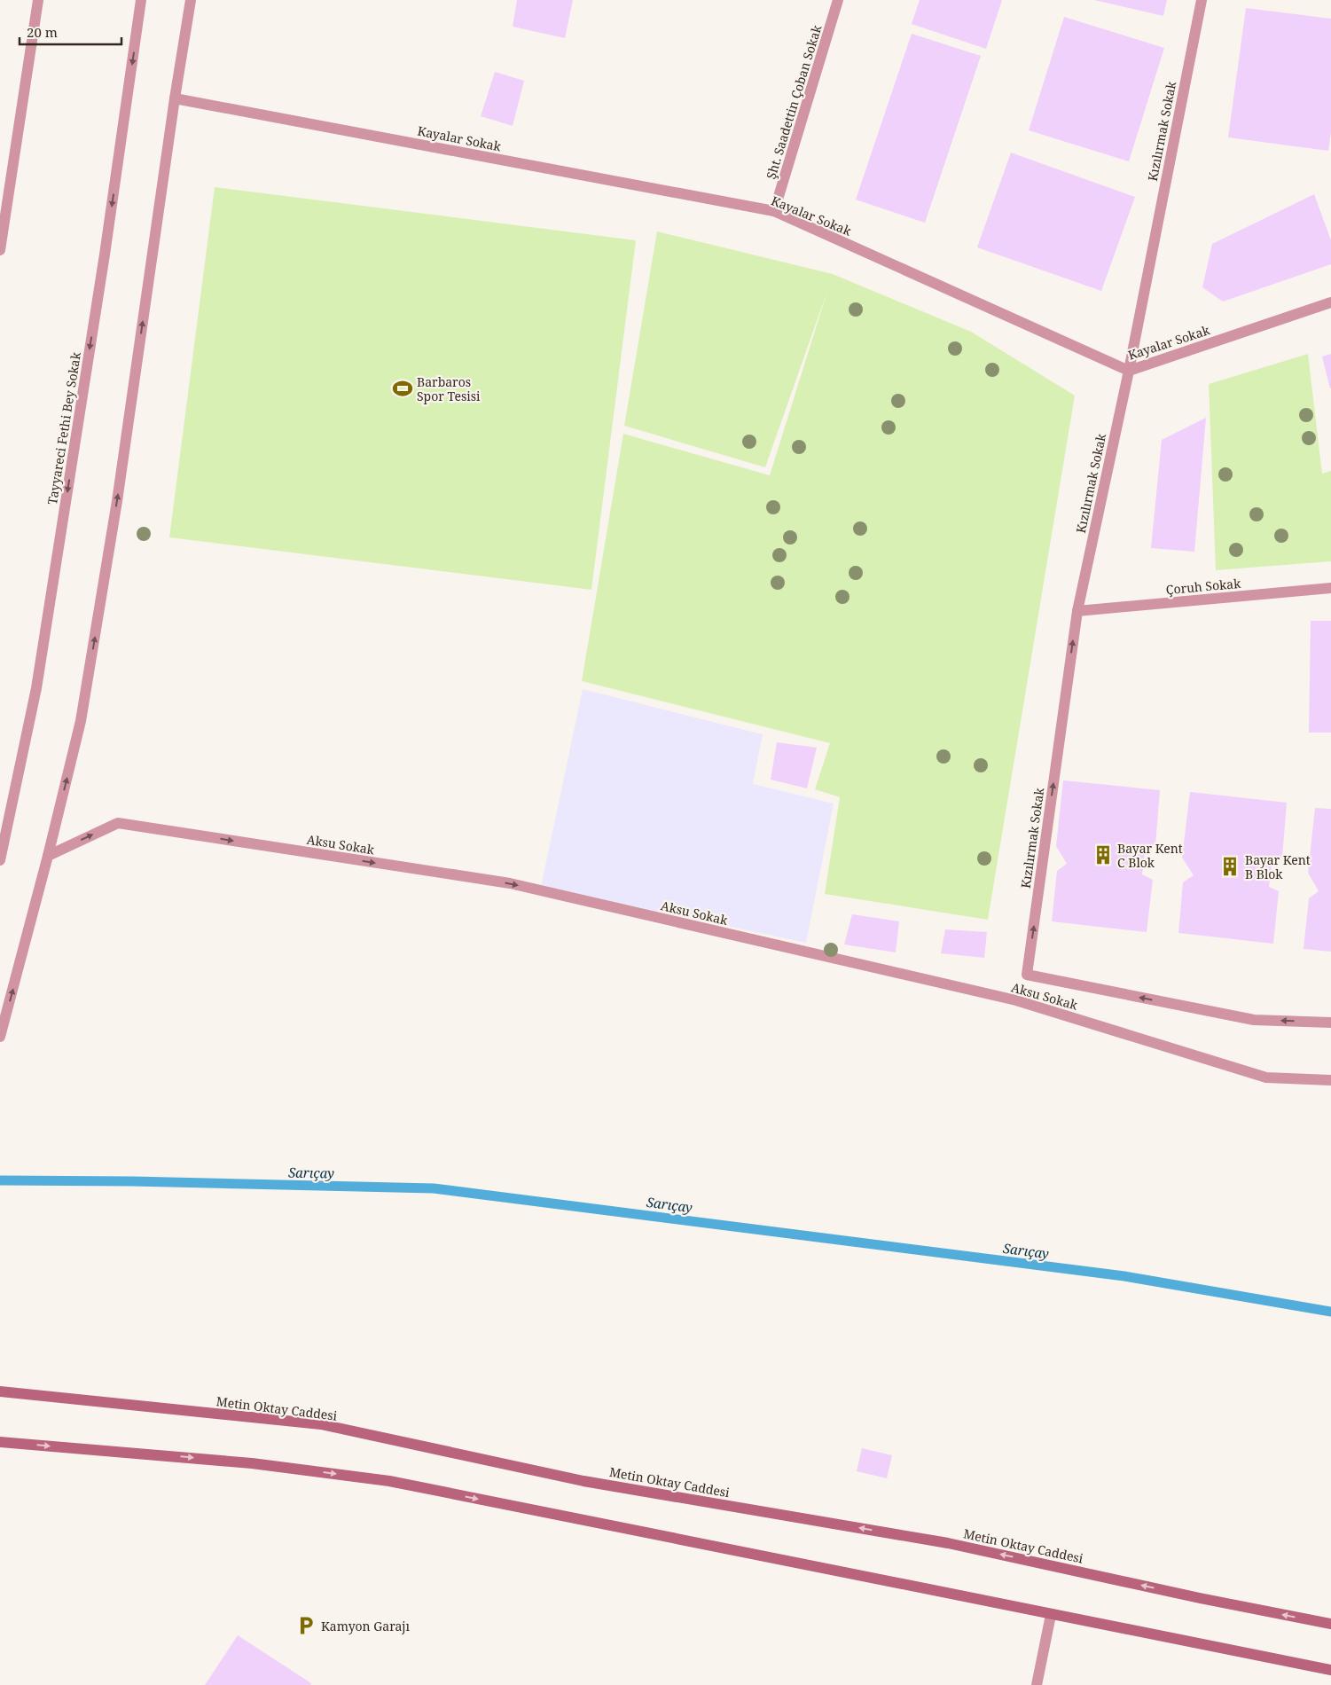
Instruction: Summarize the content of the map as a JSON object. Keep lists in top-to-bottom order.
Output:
{
  "streets": {
    "main road": ["Metin Oktay Caddesi"],
    "street": [
      "Şht. Saadettin Çoban Sokak",
      "Kızılırmak Sokak",
      "Kayalar Sokak",
      "Tayyareci Fethi Bey Sokak",
      "Çoruh Sokak",
      "Aksu Sokak"
    ]
  },
  "crossings": [
    ["Şht. Saadettin Çoban Sokak", "Kayalar Sokak"],
    ["Kızılırmak Sokak", "Kayalar Sokak"],
    ["Kızılırmak Sokak", "Çoruh Sokak"],
    ["Kızılırmak Sokak", "Aksu Sokak"]
  ],
  "one_way": ["Kızılırmak Sokak"],
  "water": ["Sarıçay"],
  "places": {
    "sports": ["Barbaros Spor Tesisi"],
    "building": ["Bayar Kent C Blok", "Bayar Kent B Blok"],
    "parking": ["Kamyon Garajı"]
  },
  "scale_bar": "20 m"
}
